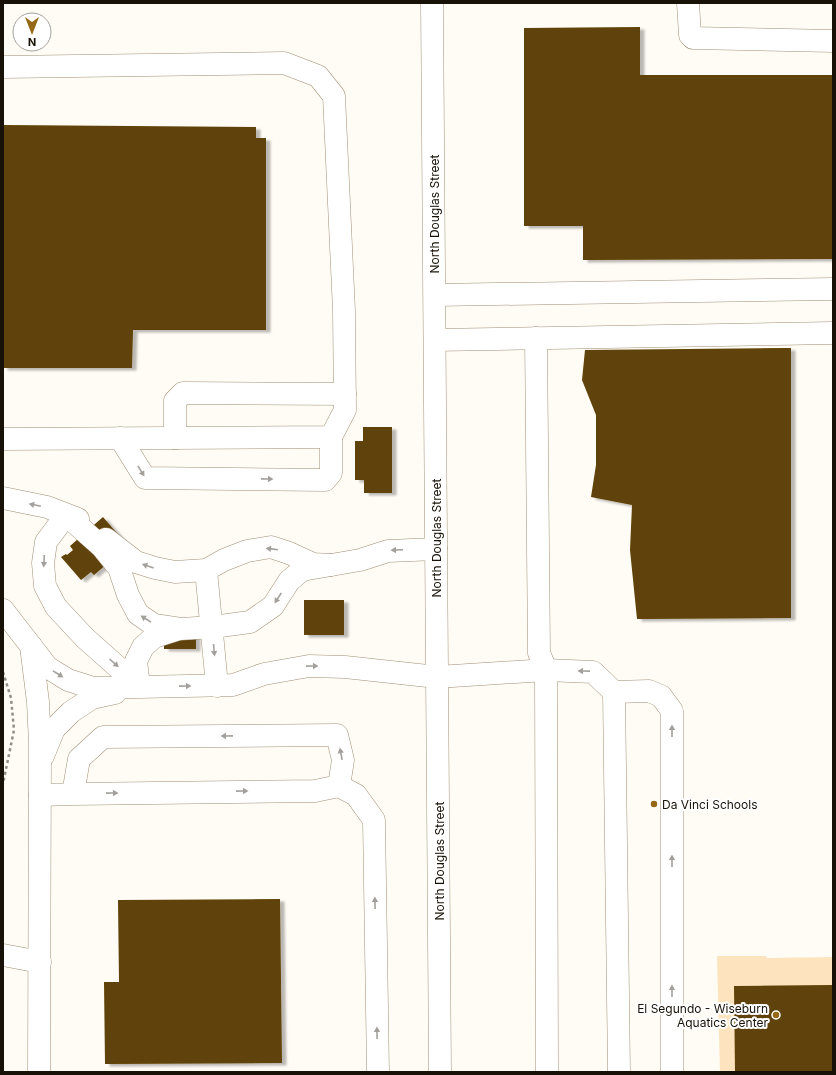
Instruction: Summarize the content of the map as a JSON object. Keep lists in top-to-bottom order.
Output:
{
  "streets": {
    "main road": ["North Douglas Street"]
  },
  "places": ["Da Vinci Schools", "El Segundo - Wiseburn Aquatics Center"],
  "north": "bottom"
}
